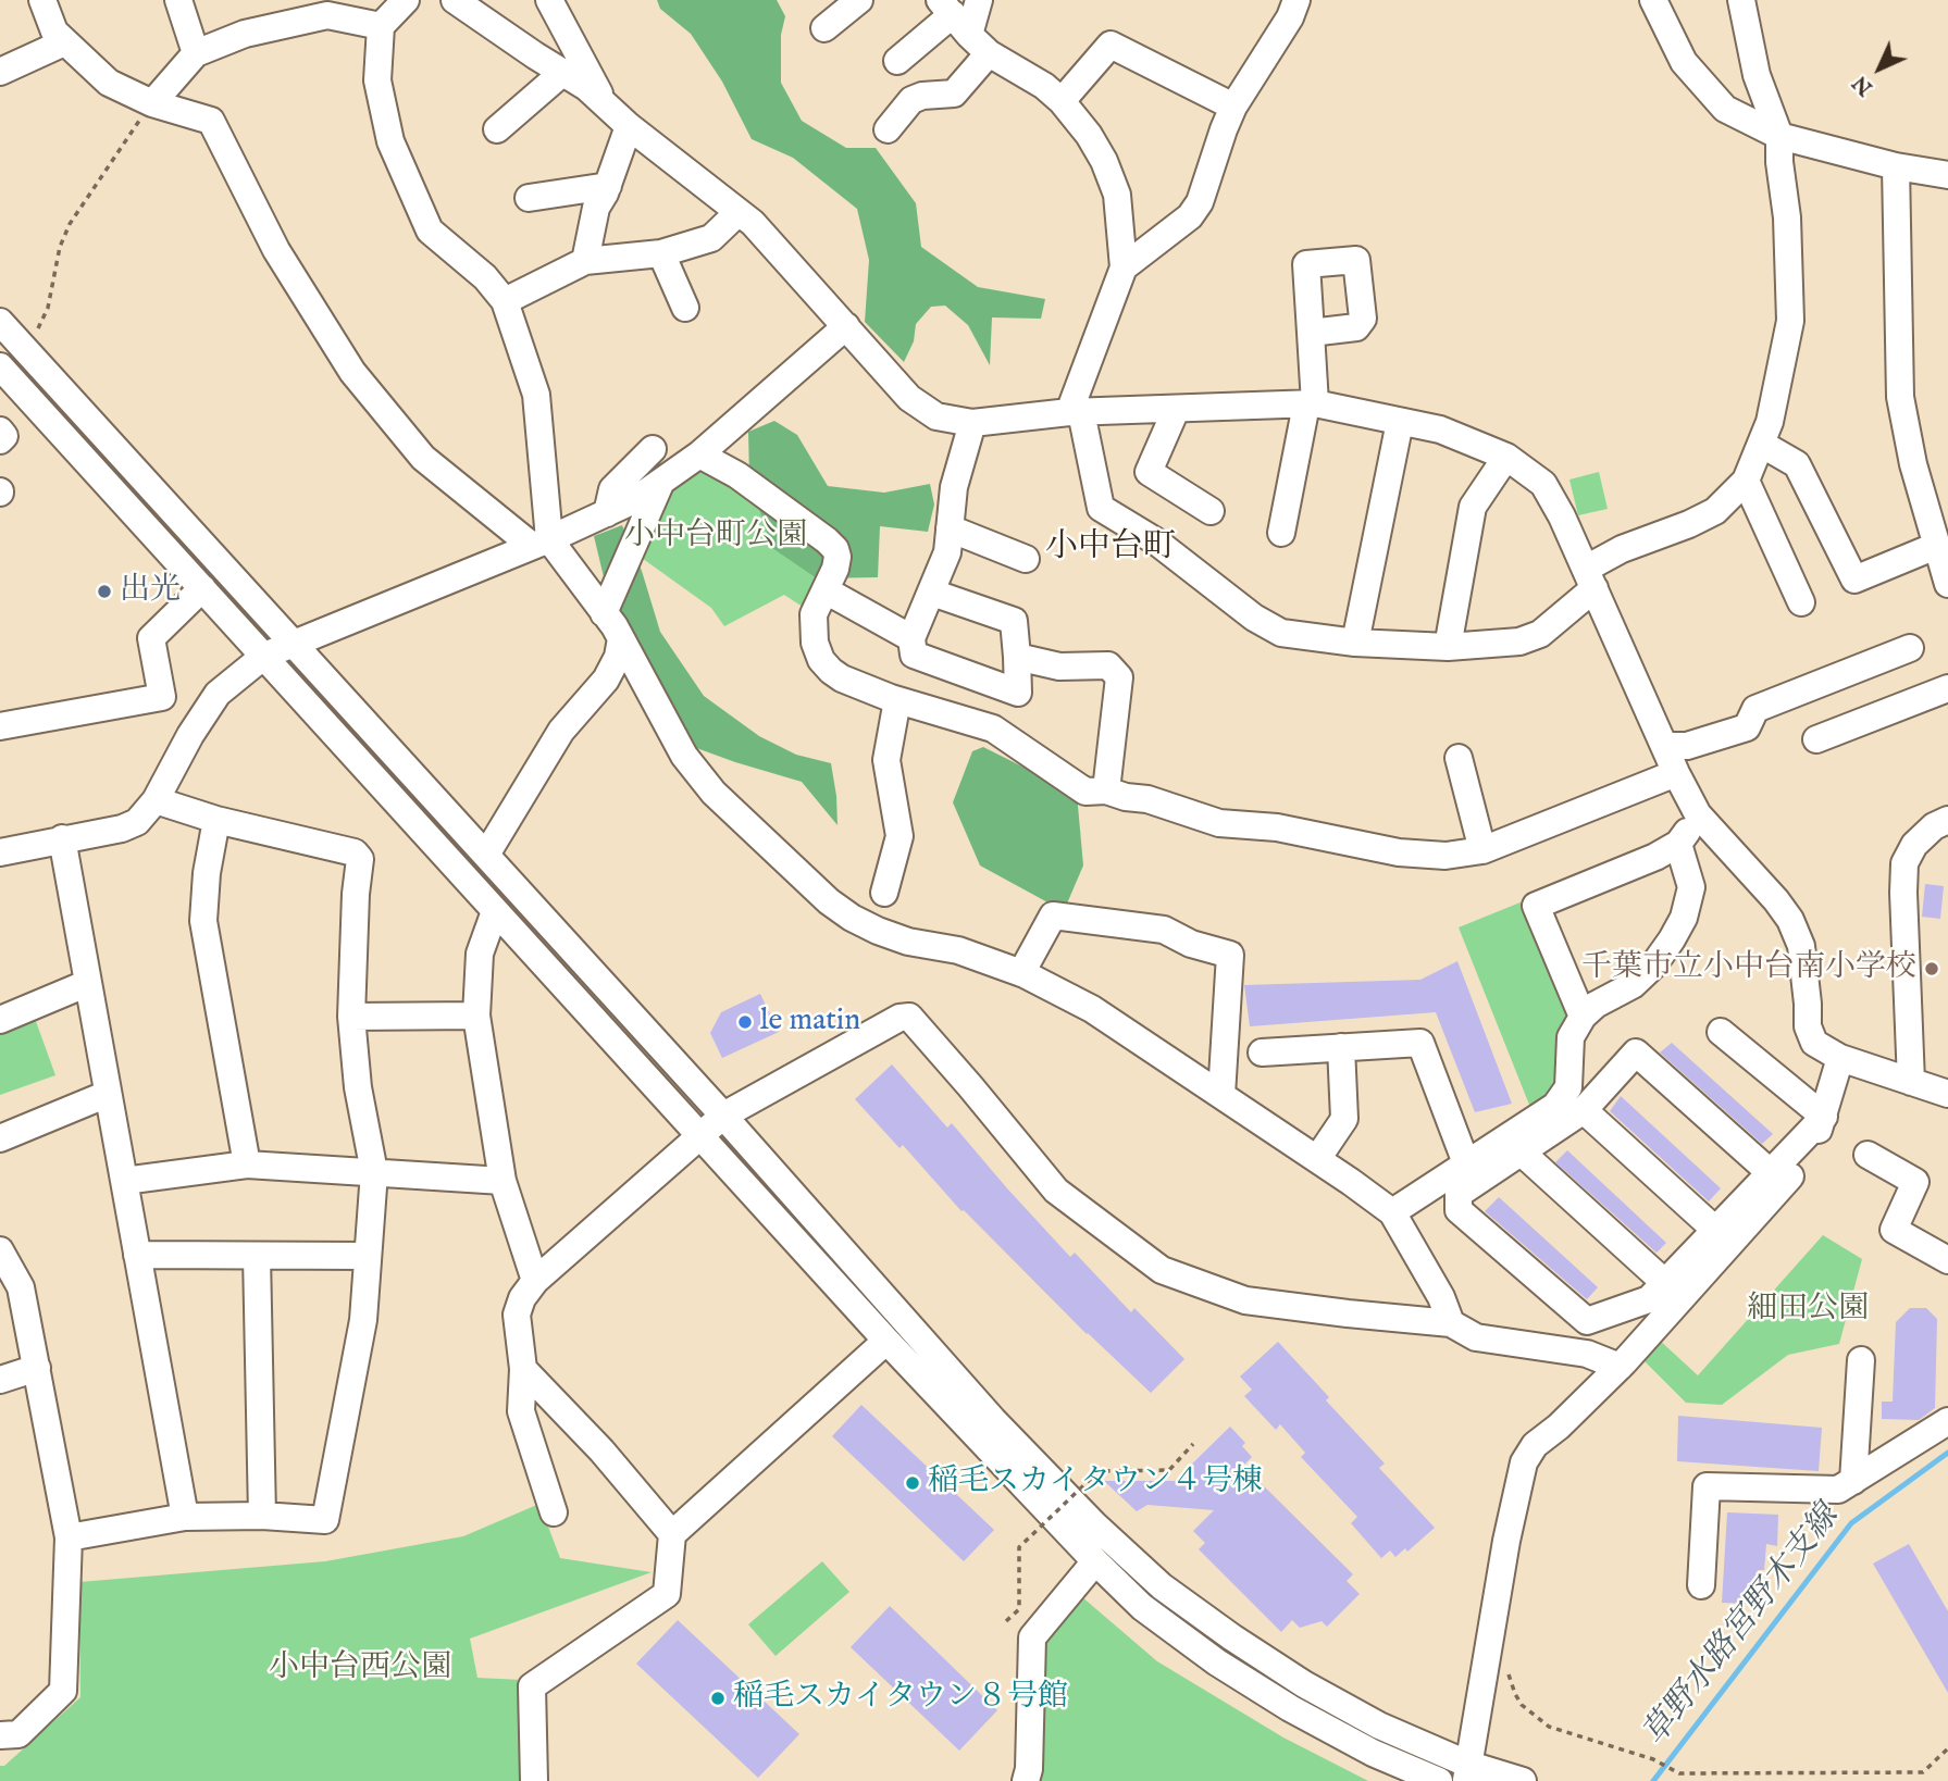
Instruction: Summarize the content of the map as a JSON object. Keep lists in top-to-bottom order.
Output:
{
  "districts": ["小中台町"],
  "water": ["草野水路宮野木支線"],
  "parks": ["小中台町公園", "細田公園", "小中台西公園"],
  "places": [
    "出光",
    "千葉市立小中台南小学校",
    "le matin",
    "稲毛スカイタウン４号棟",
    "稲毛スカイタウン８号館"
  ],
  "north": "bottom left"
}
